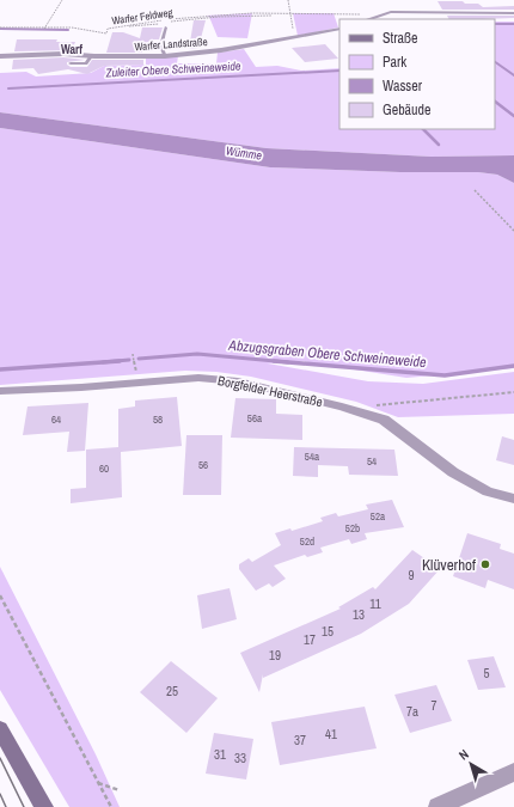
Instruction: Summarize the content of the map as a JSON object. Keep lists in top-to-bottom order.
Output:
{
  "streets": {
    "street": ["Warfer Landstraße", "Borgfelder Heerstraße"],
    "path": ["Warfer Feldweg"]
  },
  "districts": ["Warf"],
  "water": ["Zuleiter Obere Schweineweide", "Wümme", "Abzugsgraben Obere Schweineweide"],
  "places": ["Klüverhof"],
  "house_numbers": [
    "56a",
    "64",
    "58",
    "54a",
    "54",
    "56",
    "60",
    "52a",
    "52b",
    "52d",
    "9",
    "11",
    "13",
    "15",
    "17",
    "19",
    "5",
    "25",
    "7",
    "7a",
    "41",
    "37",
    "31",
    "33"
  ],
  "legend": [
    "Straße",
    "Park",
    "Wasser",
    "Gebäude"
  ],
  "north": "top left"
}
